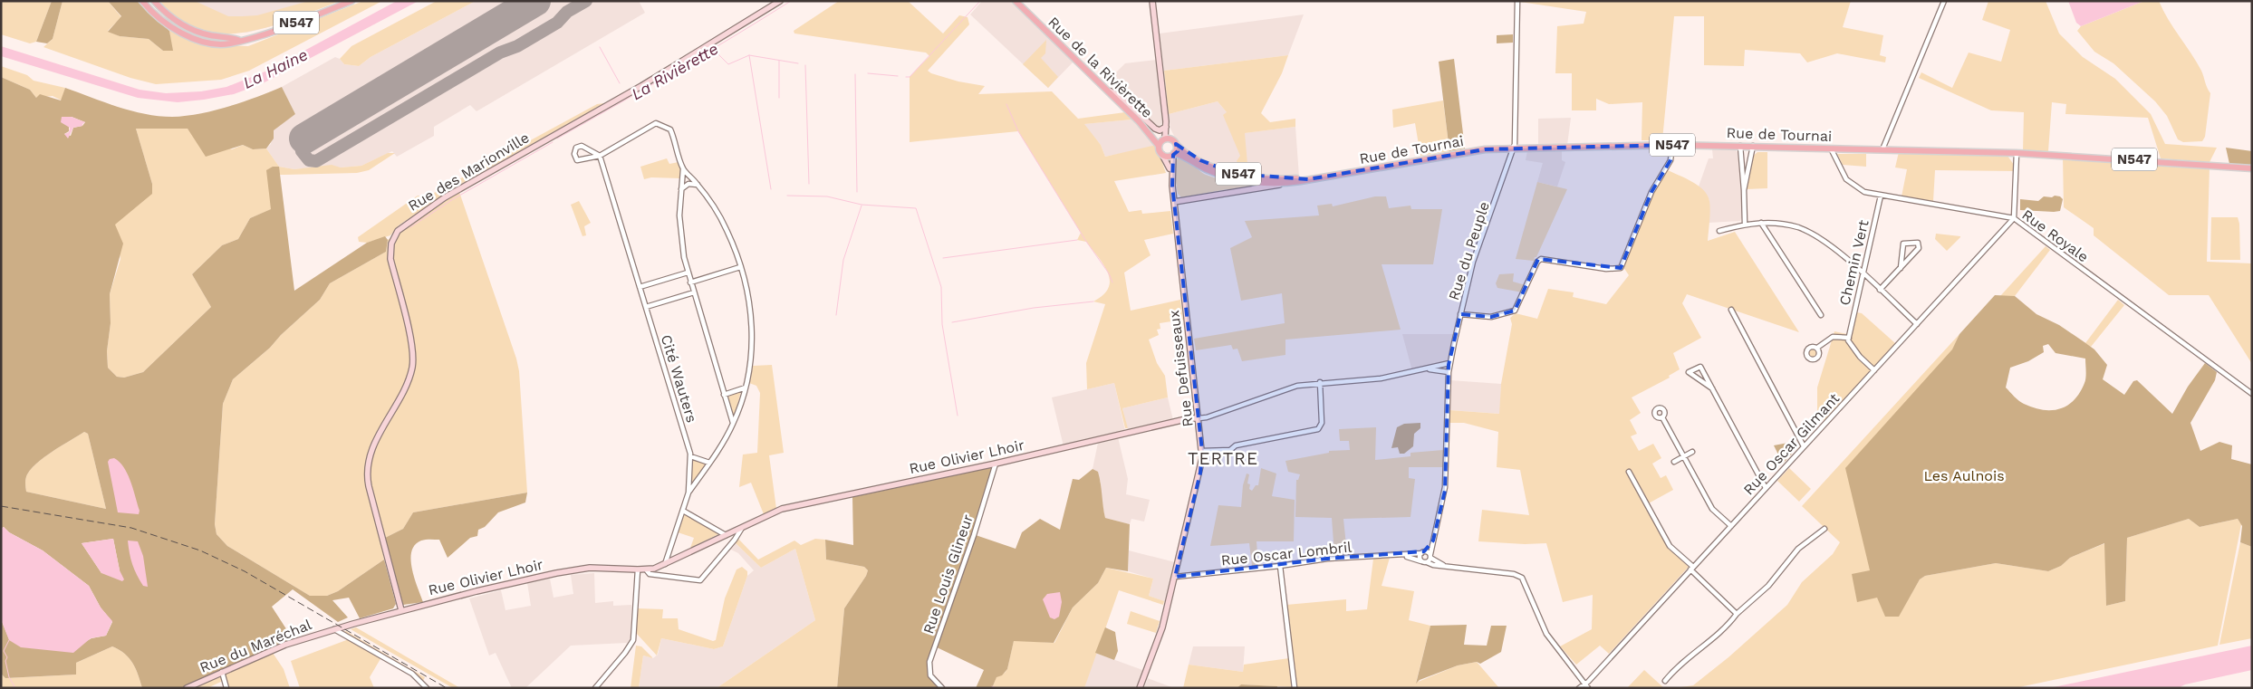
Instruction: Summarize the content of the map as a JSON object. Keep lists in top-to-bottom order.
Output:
{
  "streets": {
    "main road": ["N547", "Rue de la Rivièrette", "Rue de Tournai"],
    "street": [
      "Rue des Marionville",
      "Rue Royale",
      "Rue du Peuple",
      "Chemin Vert",
      "Rue Defuisseaux",
      "Cité Wauters",
      "Rue Oscar Gilmant",
      "Rue Olivier Lhoir",
      "Rue Oscar Lombril",
      "Rue Louis Glineur",
      "Rue du Maréchal"
    ]
  },
  "crossings": [
    ["Rue de la Rivièrette", "Rue de Tournai"],
    ["Rue de la Rivièrette", "Rue Defuisseaux"],
    ["Rue de Tournai", "Rue Royale"],
    ["Rue de Tournai", "Rue du Peuple"],
    ["Rue de Tournai", "Rue Defuisseaux"],
    ["Rue des Marionville", "Rue Olivier Lhoir"],
    ["Rue Royale", "Chemin Vert"],
    ["Rue Royale", "Rue Oscar Gilmant"],
    ["Rue Defuisseaux", "Rue Olivier Lhoir"],
    ["Rue Defuisseaux", "Rue Oscar Lombril"],
    ["Cité Wauters", "Rue Olivier Lhoir"],
    ["Rue Oscar Gilmant", "Rue Oscar Lombril"],
    ["Rue Olivier Lhoir", "Rue Louis Glineur"],
    ["Rue Olivier Lhoir", "Rue du Maréchal"]
  ],
  "districts": ["TERTRE"],
  "water": ["La Haine", "La Rivièrette"],
  "parks": ["Les Aulnois"]
}
